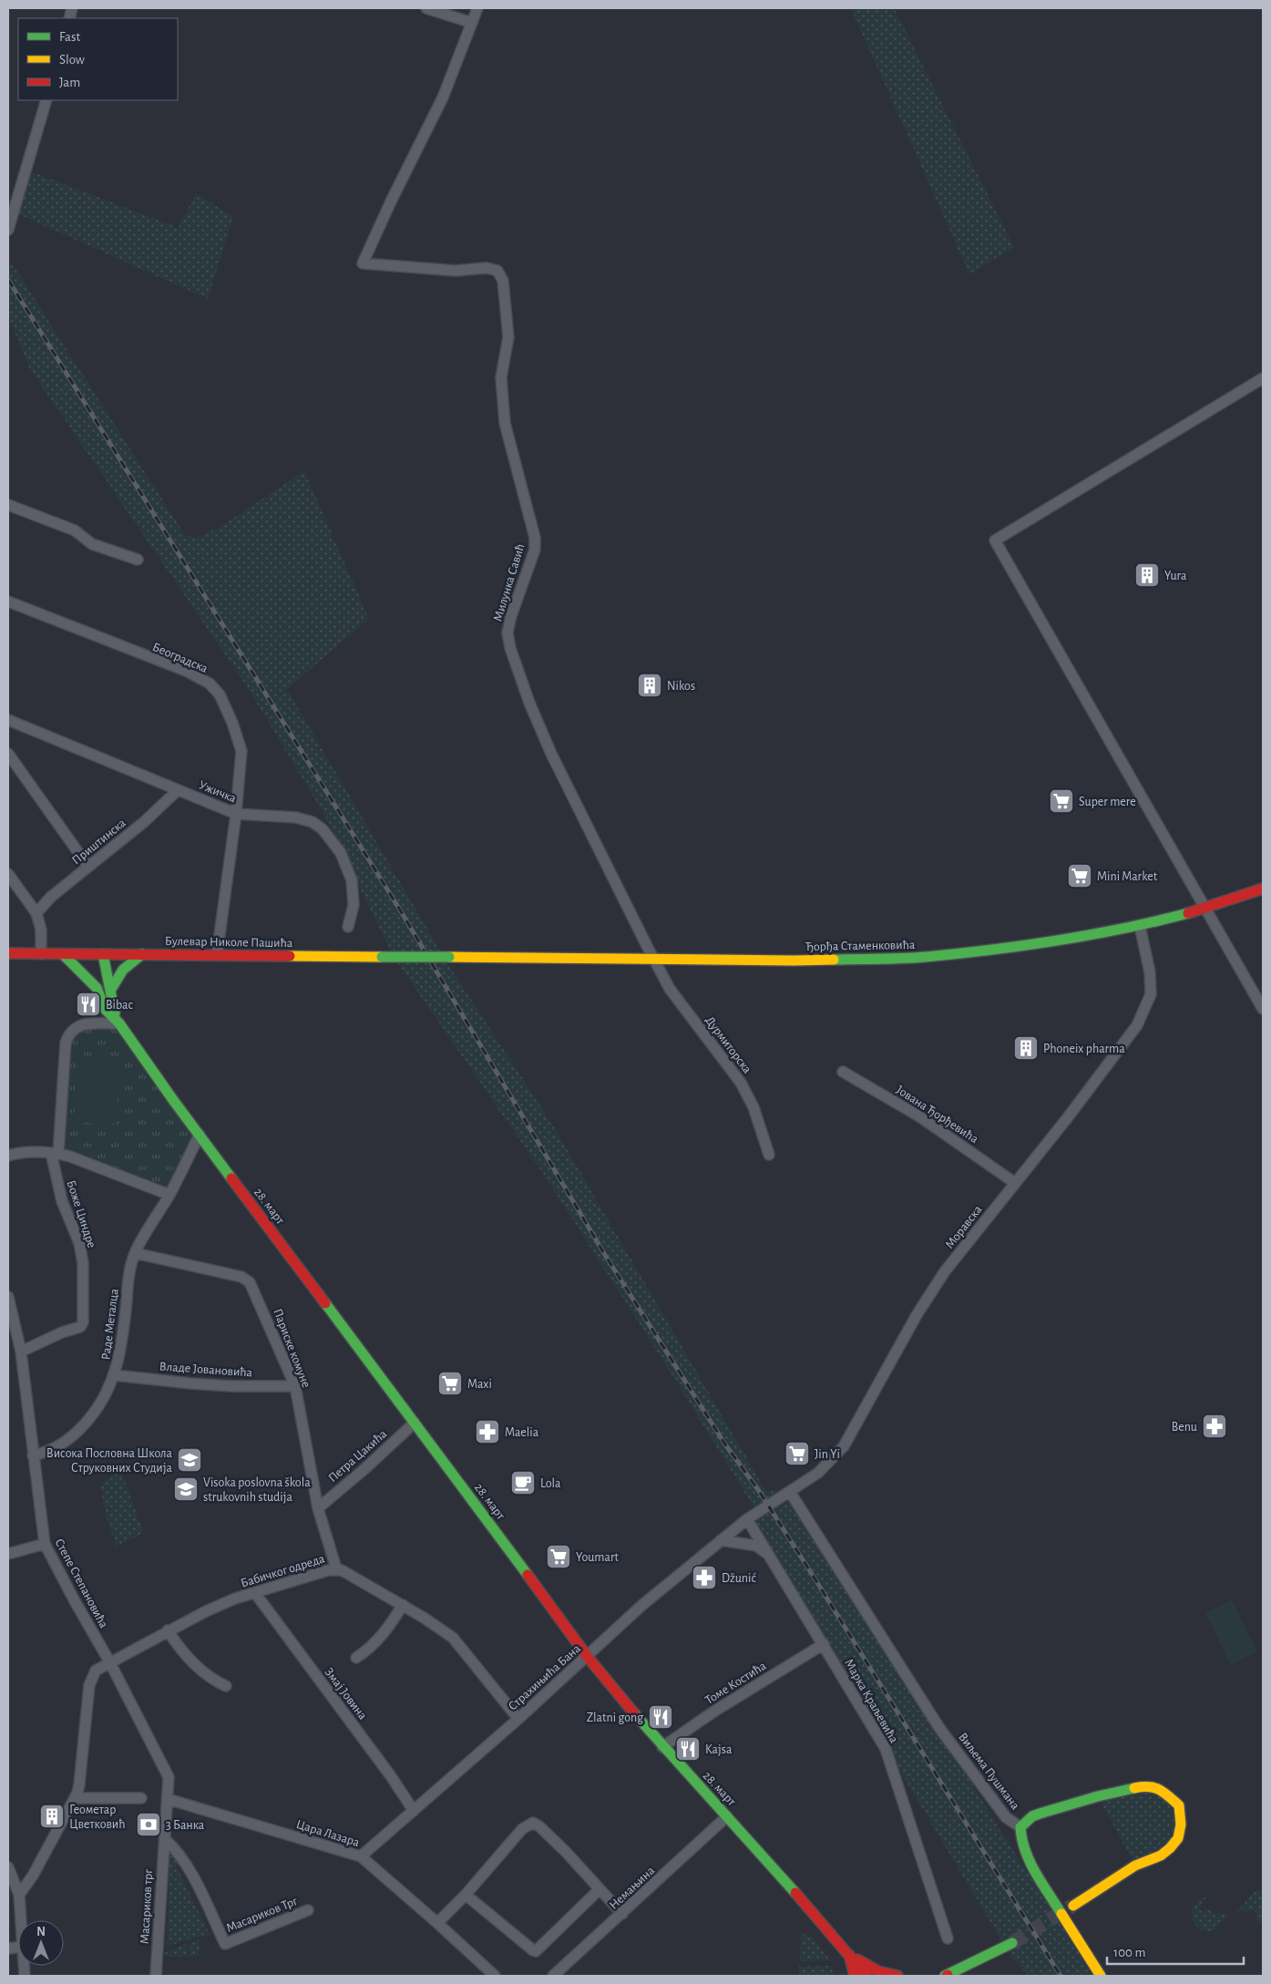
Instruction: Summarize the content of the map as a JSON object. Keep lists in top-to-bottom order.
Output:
{
  "streets": {
    "street": [
      "Милунка Савић",
      "Београдска",
      "Ужичка",
      "Приштинска",
      "Булевар Николе Пашића",
      "Ђорђа Стаменковића",
      "Дурмиторска",
      "Јована Ђорђевића",
      "28. март",
      "Боже Циндре",
      "Моравска",
      "Раде Металца",
      "Париске комуне",
      "Владе Јовановића",
      "Петра Цакића",
      "Бабичког одреда",
      "Степе Степановића",
      "Страхињића Бана",
      "Томе Костића",
      "Змај Јовина",
      "Марка Краљевића",
      "Виљема Пушмана",
      "Цара Лазара",
      "Немањина",
      "Масариков трг",
      "Масариков Трг"
    ]
  },
  "crossings": [
    ["Милунка Савић", "Ђорђа Стаменковића"],
    ["Милунка Савић", "Дурмиторска"],
    ["Београдска", "Ужичка"],
    ["Београдска", "Булевар Николе Пашића"],
    ["Ужичка", "Приштинска"],
    ["Булевар Николе Пашића", "Ђорђа Стаменковића"],
    ["Булевар Николе Пашића", "28. март"],
    ["Ђорђа Стаменковића", "Дурмиторска"],
    ["Ђорђа Стаменковића", "Моравска"],
    ["Јована Ђорђевића", "Моравска"],
    ["28. март", "Боже Циндре"],
    ["28. март", "Раде Металца"],
    ["28. март", "Петра Цакића"],
    ["28. март", "Страхињића Бана"],
    ["28. март", "Томе Костића"],
    ["28. март", "Немањина"],
    ["Боже Циндре", "Степе Степановића"],
    ["Моравска", "Страхињића Бана"],
    ["Моравска", "Марка Краљевића"],
    ["Моравска", "Виљема Пушмана"],
    ["Раде Металца", "Париске комуне"],
    ["Раде Металца", "Владе Јовановића"],
    ["Раде Металца", "Степе Степановића"],
    ["Париске комуне", "Владе Јовановића"],
    ["Париске комуне", "Петра Цакића"],
    ["Париске комуне", "Бабичког одреда"],
    ["Бабичког одреда", "Степе Степановића"],
    ["Бабичког одреда", "Страхињића Бана"],
    ["Бабичког одреда", "Змај Јовина"],
    ["Степе Степановића", "Масариков трг"],
    ["Страхињића Бана", "Змај Јовина"],
    ["Страхињића Бана", "Марка Краљевића"],
    ["Страхињића Бана", "Цара Лазара"],
    ["Томе Костића", "Марка Краљевића"],
    ["Цара Лазара", "Масариков трг"],
    ["Масариков трг", "Масариков Трг"]
  ],
  "places": {
    "building": [
      "Yura",
      "Nikos",
      "Phoneix pharma",
      "Геометар Цветковић"
    ],
    "supermarket": [
      "Super mere",
      "Mini Market",
      "Maxi",
      "Jin Yi",
      "Youmart"
    ],
    "restaurant": ["Bibac", "Zlatni gong", "Kajsa"],
    "pharmacy": ["Benu", "Maelia", "Džunić"],
    "school or university": ["Висока Пословна Школа Струковних Студија", "Visoka poslovna škola strukovnih studija"],
    "cafe": ["Lola"],
    "bank": ["3 Банка"]
  },
  "legend": ["Fast", "Slow", "Jam"],
  "scale_bar": "100 m",
  "north": "top"
}
